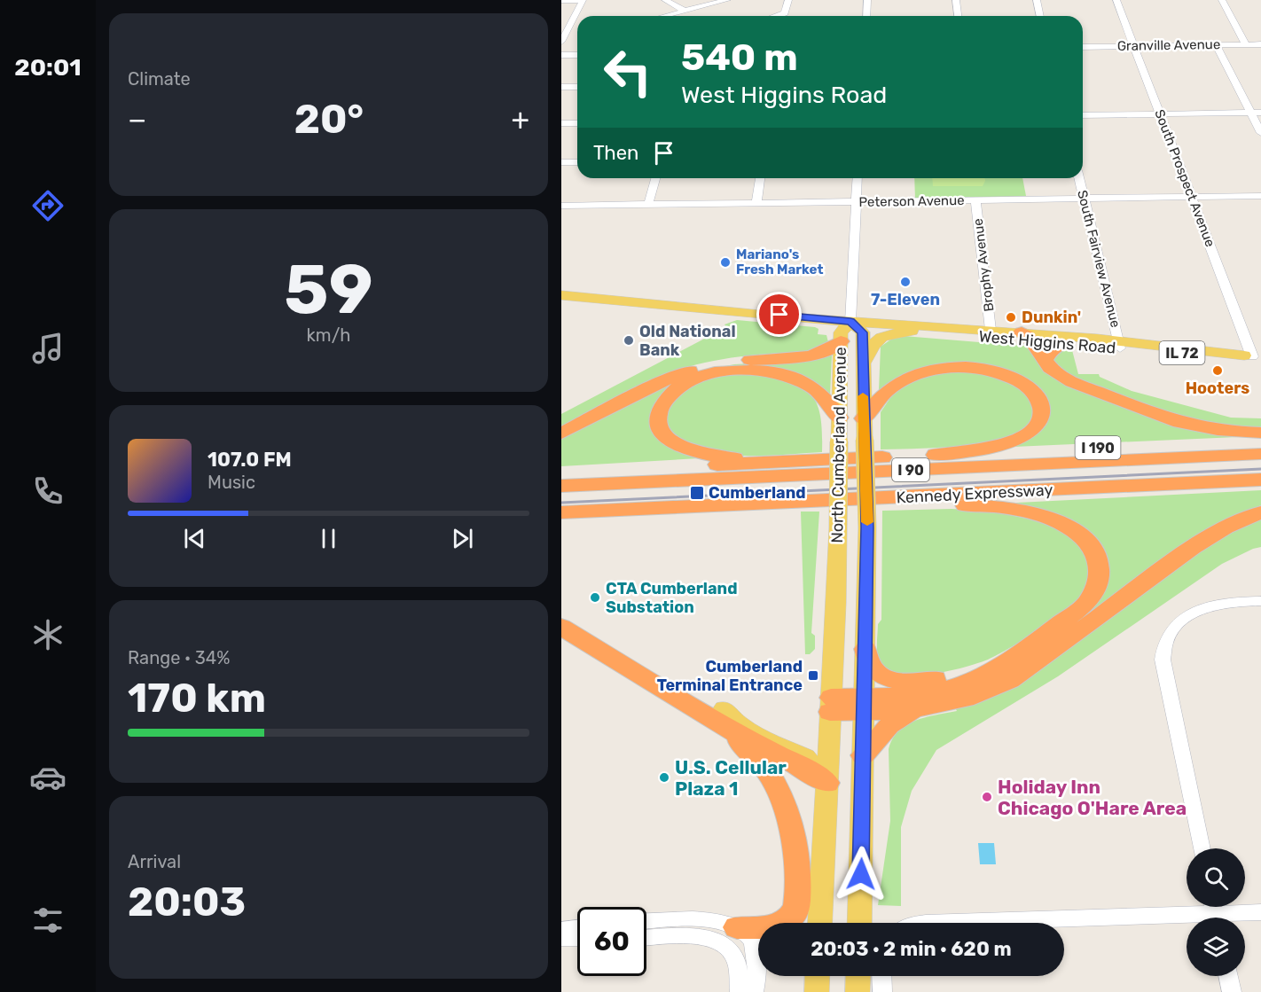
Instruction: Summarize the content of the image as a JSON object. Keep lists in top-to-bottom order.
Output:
{
  "streets": {
    "highway": ["I 190", "I 90", "Kennedy Expressway"],
    "main road": ["West Higgins Road", "IL 72", "North Cumberland Avenue"],
    "street": [
      "Granville Avenue",
      "South Prospect Avenue",
      "Peterson Avenue",
      "South Fairview Avenue",
      "Brophy Avenue"
    ]
  },
  "crossings": [
    ["Granville Avenue", "South Prospect Avenue"],
    ["South Prospect Avenue", "Peterson Avenue"],
    ["South Prospect Avenue", "West Higgins Road"],
    ["Peterson Avenue", "South Fairview Avenue"],
    ["Peterson Avenue", "Brophy Avenue"],
    ["South Fairview Avenue", "West Higgins Road"],
    ["Brophy Avenue", "West Higgins Road"],
    ["West Higgins Road", "North Cumberland Avenue"]
  ],
  "places": {
    "other": [
      "Mariano's Fresh Market",
      "7-Eleven",
      "Dunkin'",
      "Old National Bank",
      "Hooters",
      "CTA Cumberland Substation",
      "U.S. Cellular Plaza 1",
      "Holiday Inn Chicago O'Hare Area"
    ],
    "transit": ["Cumberland", "Cumberland Terminal Entrance"]
  },
  "page": {
    "tabs": "20:01",
    "tile": [
      "Climate",
      ["59", "km/h"],
      ["Range · 34%", "170 km"],
      ["Arrival", "20:03"]
    ],
    "turn": ["540 m", "West Higgins Road"],
    "heat": ["−", "20°", "+"],
    "then": "Then",
    "song": ["107.0 FM", "Music"],
    "limit": "60",
    "trip": "20:03 · 2 min · 620 m"
  }
}
